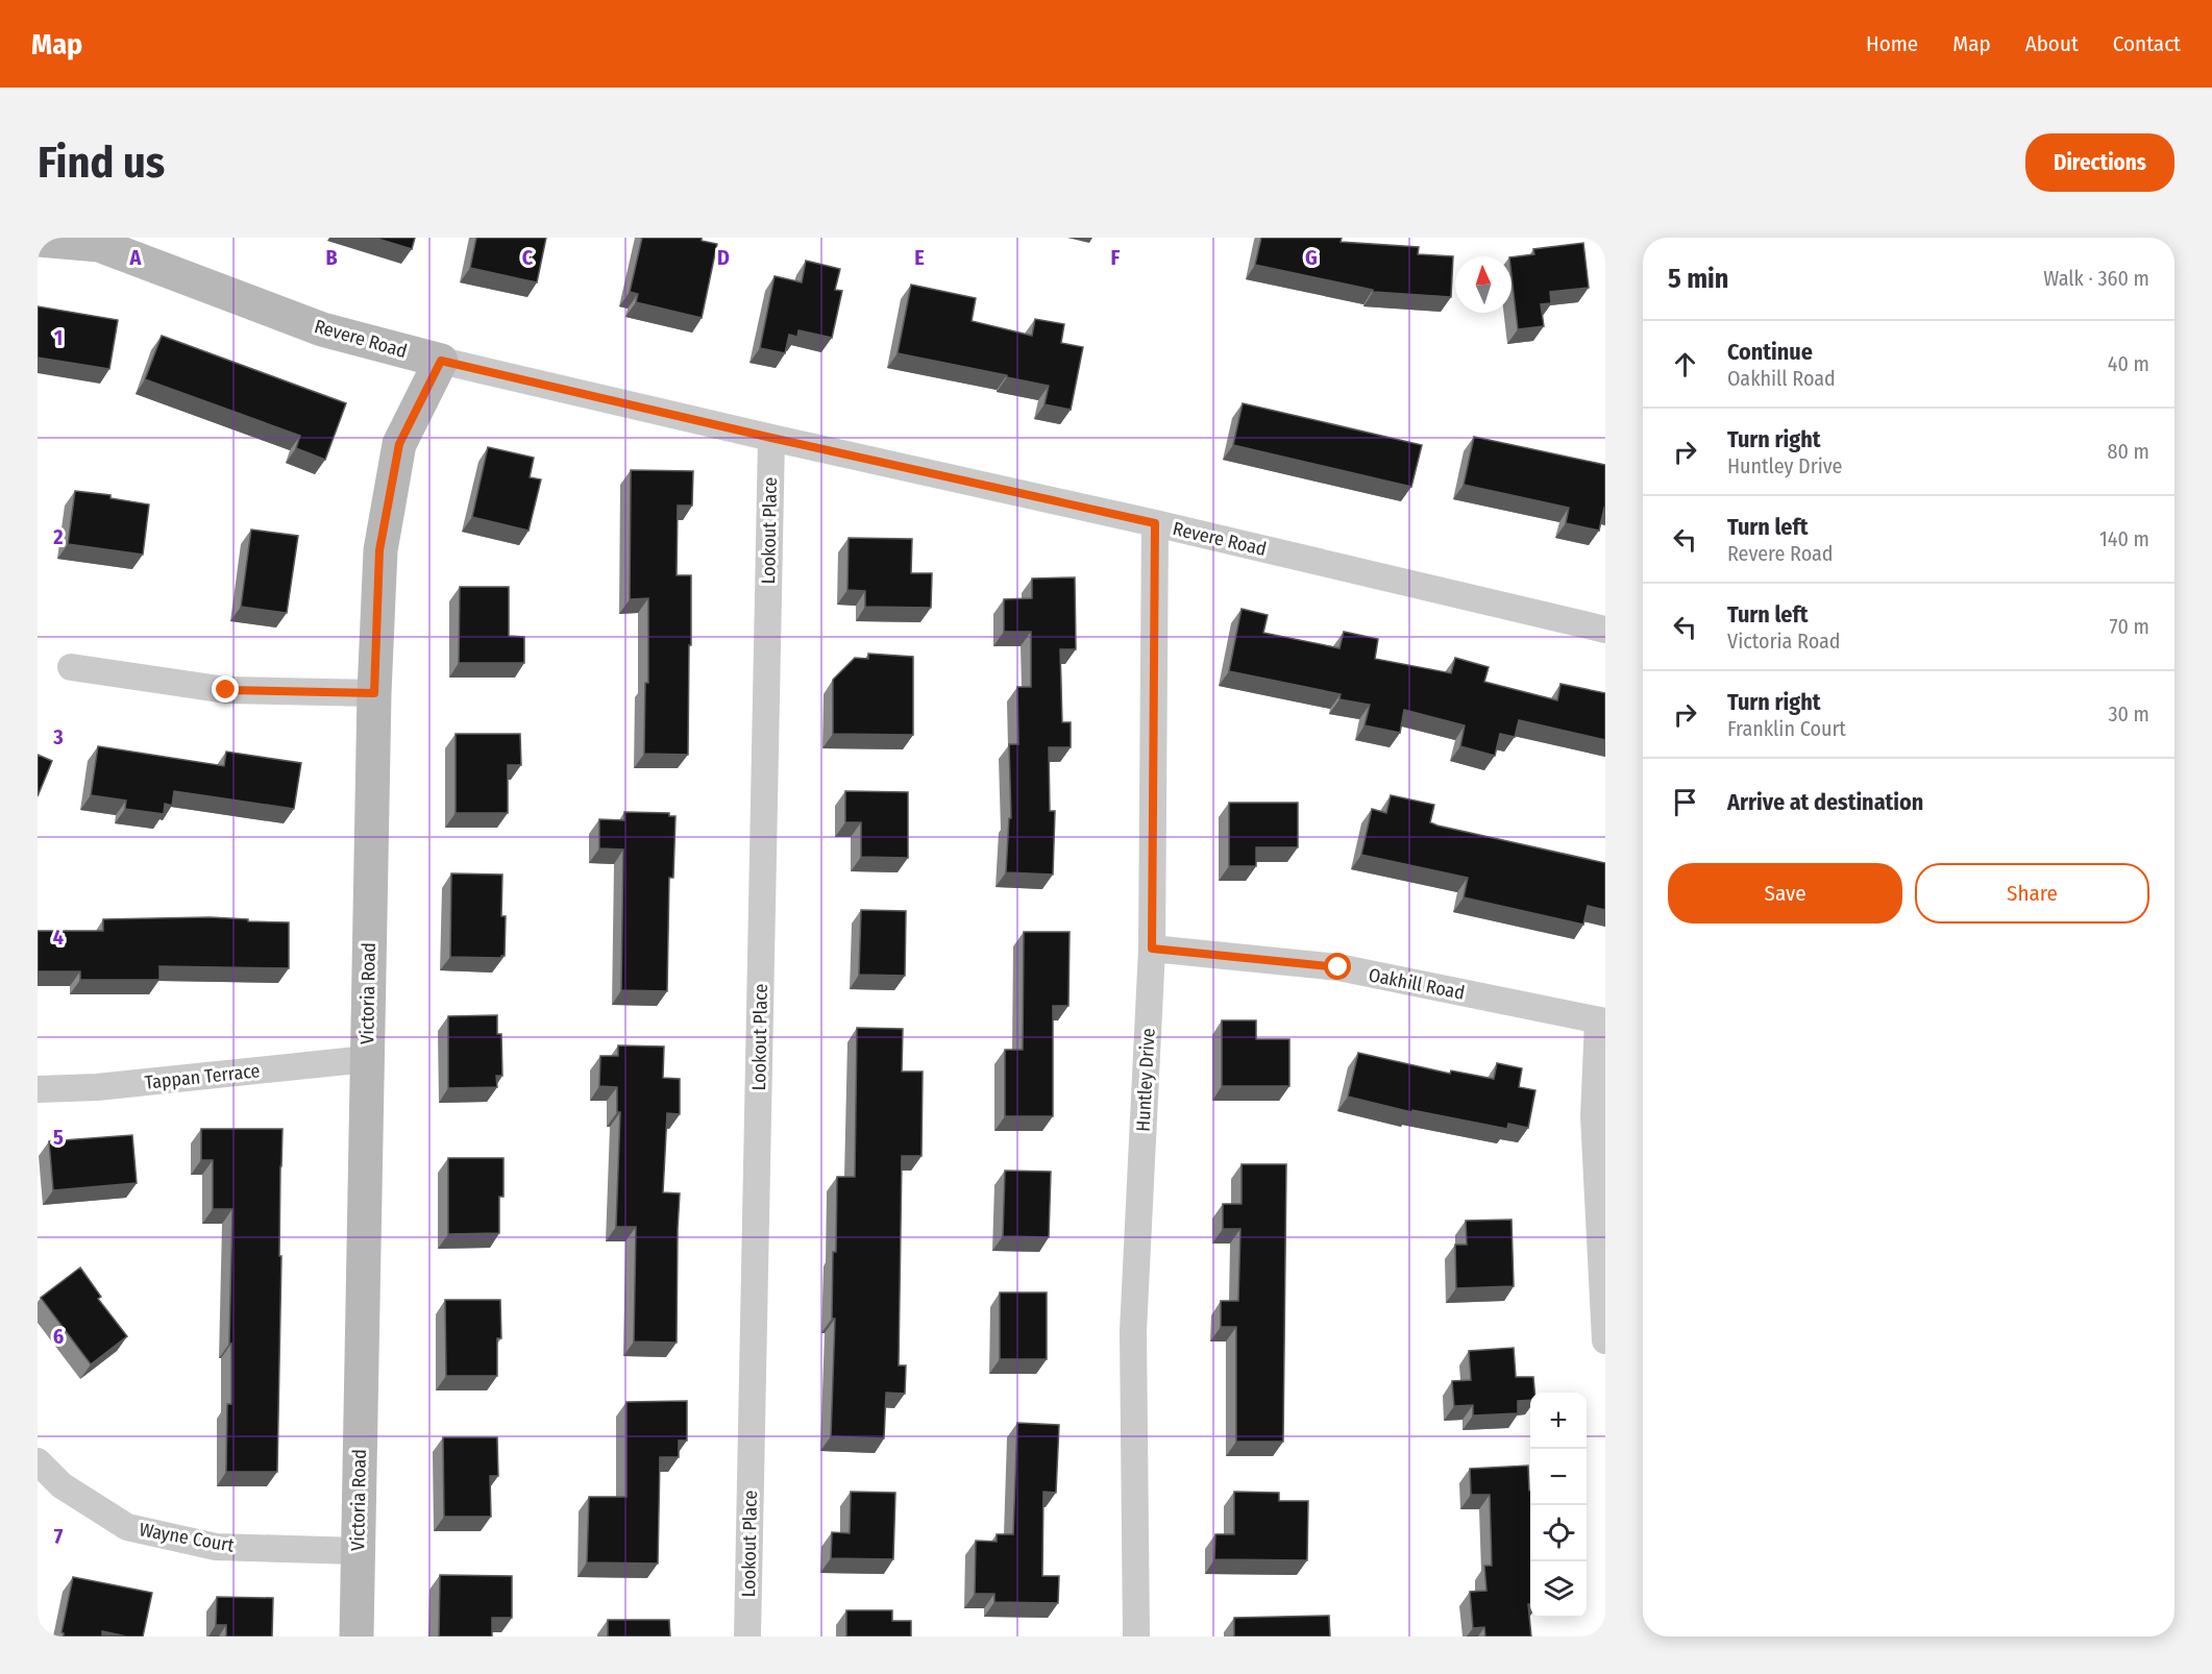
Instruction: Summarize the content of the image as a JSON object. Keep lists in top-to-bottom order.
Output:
{
  "streets": {
    "street": [
      "Revere Road",
      "Lookout Place",
      "Oakhill Road",
      "Victoria Road",
      "Tappan Terrace",
      "Huntley Drive",
      "Wayne Court"
    ]
  },
  "crossings": [
    ["Revere Road", "Lookout Place"],
    ["Revere Road", "Victoria Road"],
    ["Revere Road", "Huntley Drive"],
    ["Oakhill Road", "Huntley Drive"],
    ["Victoria Road", "Tappan Terrace"],
    ["Victoria Road", "Wayne Court"]
  ],
  "north": "top",
  "page": {
    "header": "Map",
    "nav": [
      "Home",
      "Map",
      "About",
      "Contact"
    ],
    "buttons": [
      "Directions",
      ["Save", "Share"]
    ],
    "title": "Find us",
    "heading": ["5 min", "Walk · 360 m"],
    "list": [
      ["Continue", "Oakhill Road", "40 m"],
      ["Turn right", "Huntley Drive", "80 m"],
      ["Turn left", "Revere Road", "140 m"],
      ["Turn left", "Victoria Road", "70 m"],
      ["Turn right", "Franklin Court", "30 m"],
      "Arrive at destination"
    ],
    "map_buttons": ["+", "−"]
  },
  "grid": {
    "columns": [
      "A",
      "B",
      "C",
      "D",
      "E",
      "F",
      "G"
    ],
    "rows": [
      "1",
      "2",
      "3",
      "4",
      "5",
      "6",
      "7"
    ]
  }
}
